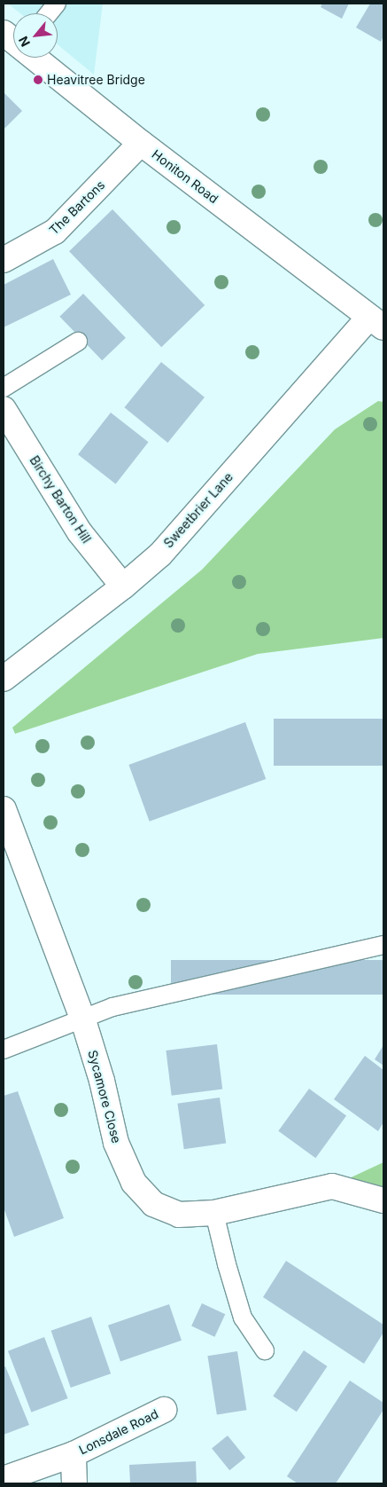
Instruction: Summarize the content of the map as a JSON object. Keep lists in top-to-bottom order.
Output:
{
  "streets": {
    "street": [
      "Honiton Road",
      "The Bartons",
      "Birchy Barton Hill",
      "Sweetbrier Lane",
      "Sycamore Close",
      "Lonsdale Road"
    ]
  },
  "crossings": [
    ["Honiton Road", "The Bartons"],
    ["Honiton Road", "Sweetbrier Lane"],
    ["Birchy Barton Hill", "Sweetbrier Lane"]
  ],
  "places": ["Heavitree Bridge"],
  "north": "bottom left"
}
